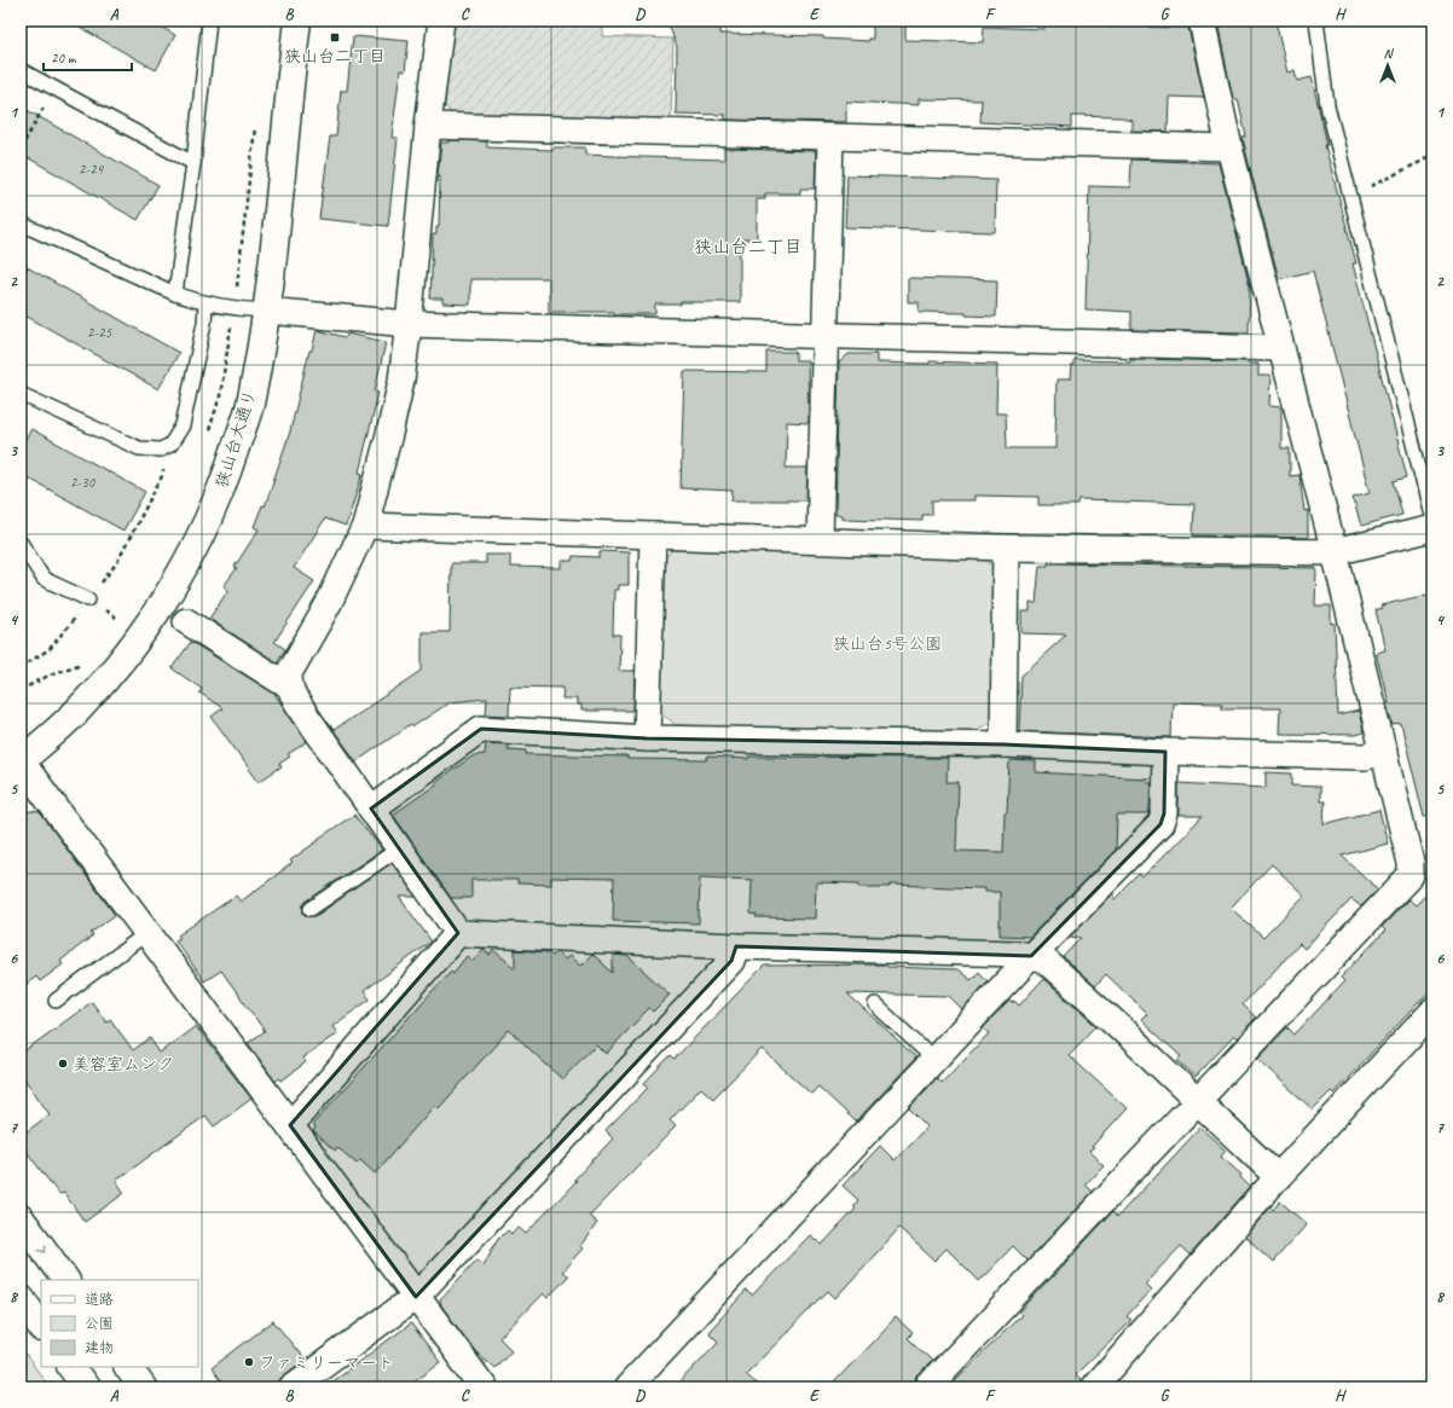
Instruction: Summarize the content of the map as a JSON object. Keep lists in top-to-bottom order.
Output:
{
  "streets": {
    "street": ["狭山台大通り"]
  },
  "districts": ["狭山台二丁目"],
  "parks": ["狭山台5号公園"],
  "places": {
    "transit": ["狭山台二丁目"],
    "other": ["美容室ムンク", "ファミリーマート"]
  },
  "house_numbers": ["2-24", "2-25", "2-30"],
  "legend": ["道路", "公園", "建物"],
  "scale_bar": "20 m",
  "north": "top",
  "grid": {
    "columns": [
      "A",
      "B",
      "C",
      "D",
      "E",
      "F",
      "G",
      "H"
    ],
    "rows": [
      "1",
      "2",
      "3",
      "4",
      "5",
      "6",
      "7",
      "8"
    ]
  }
}
